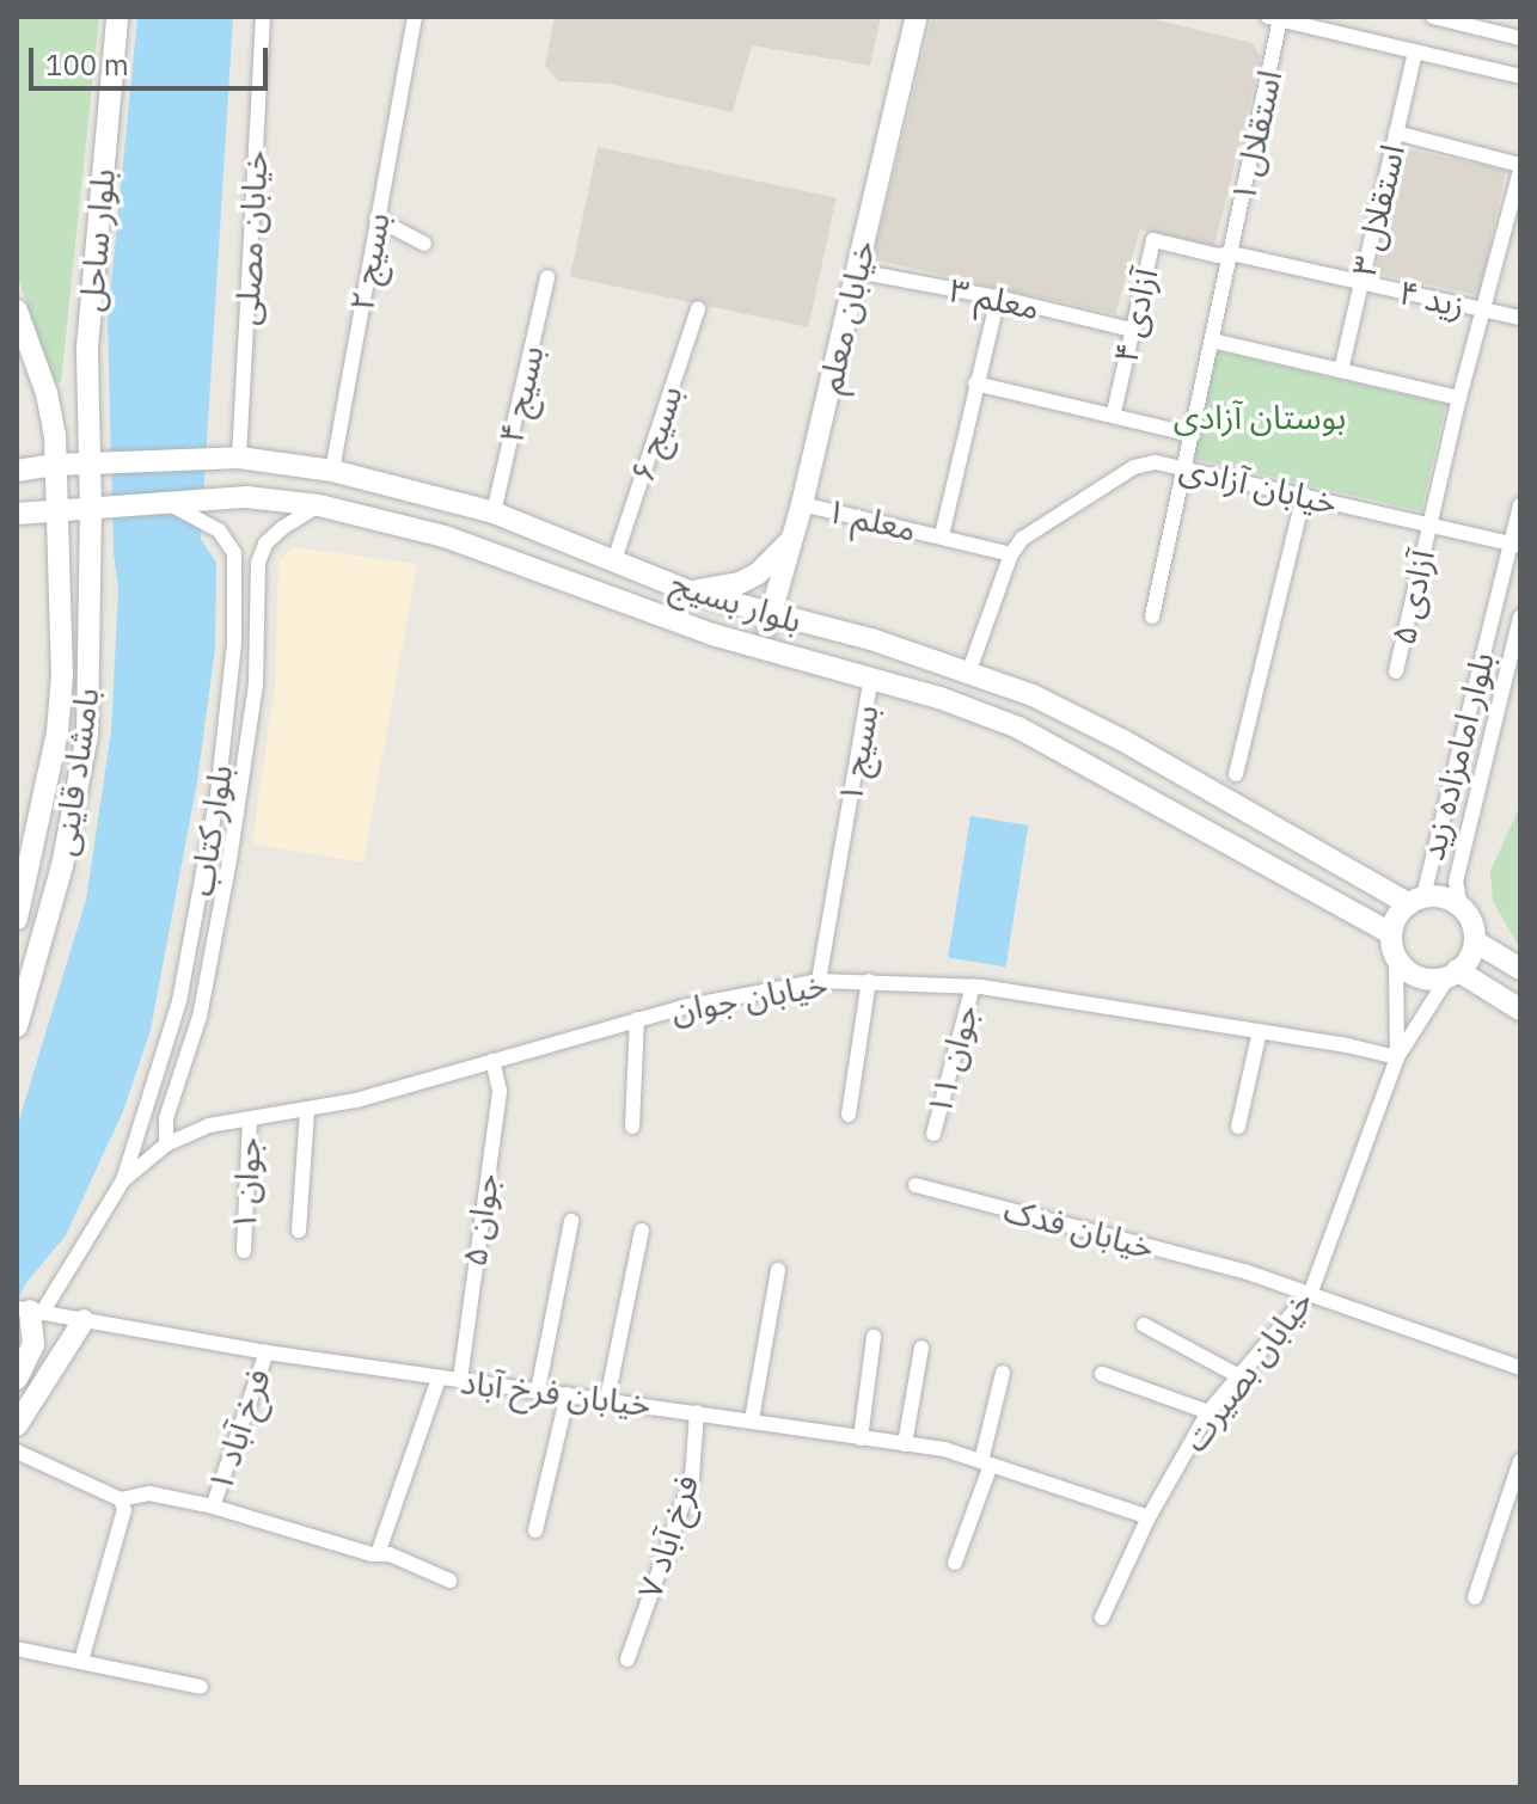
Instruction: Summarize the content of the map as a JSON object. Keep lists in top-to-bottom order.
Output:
{
  "streets": {
    "main road": [
      "بلوار ساحل",
      "خیابان معلم",
      "بلوار بسیج",
      "بامشاد قاینی"
    ],
    "street": [
      "استقلال ۱",
      "استقلال ۳",
      "خیابان مصلی",
      "بسیج ۲",
      "معلم ۳",
      "زید ۴",
      "آزادی ۴",
      "بسیج ۴",
      "بسیج ۶",
      "خیابان آزادی",
      "معلم ۱",
      "آزادی ۵",
      "بسیج ۱",
      "بلوار امامزاده زید",
      "بلوار کتاب",
      "خیابان جوان",
      "جوان ۱۱",
      "جوان ۱",
      "جوان ۵",
      "خیابان فدک",
      "خیابان بصیرت",
      "خیابان فرخ آباد",
      "فرخ آباد ۱",
      "فرخ آباد ۷"
    ]
  },
  "crossings": [
    ["استقلال ۱", "زید ۴"],
    ["استقلال ۱", "آزادی ۴"],
    ["استقلال ۱", "خیابان آزادی"],
    ["استقلال ۳", "زید ۴"],
    ["خیابان مصلی", "بلوار بسیج"],
    ["بلوار ساحل", "بلوار بسیج"],
    ["بلوار ساحل", "بامشاد قاینی"],
    ["بسیج ۲", "بلوار بسیج"],
    ["معلم ۳", "آزادی ۴"],
    ["معلم ۳", "خیابان معلم"],
    ["زید ۴", "آزادی ۴"],
    ["زید ۴", "آزادی ۵"],
    ["خیابان معلم", "معلم ۱"],
    ["خیابان معلم", "بلوار بسیج"],
    ["بسیج ۴", "بلوار بسیج"],
    ["بسیج ۶", "بلوار بسیج"],
    ["خیابان آزادی", "معلم ۱"],
    ["خیابان آزادی", "آزادی ۵"],
    ["خیابان آزادی", "بلوار بسیج"],
    ["خیابان آزادی", "بلوار امامزاده زید"],
    ["بلوار بسیج", "بسیج ۱"],
    ["بلوار بسیج", "بلوار امامزاده زید"],
    ["بلوار بسیج", "بامشاد قاینی"],
    ["بلوار بسیج", "بلوار کتاب"],
    ["بسیج ۱", "خیابان جوان"],
    ["بلوار کتاب", "خیابان جوان"],
    ["خیابان جوان", "جوان ۱۱"],
    ["خیابان جوان", "جوان ۱"],
    ["خیابان جوان", "جوان ۵"],
    ["خیابان جوان", "خیابان بصیرت"],
    ["جوان ۵", "خیابان فرخ آباد"],
    ["خیابان فدک", "خیابان بصیرت"],
    ["خیابان بصیرت", "خیابان فرخ آباد"],
    ["خیابان فرخ آباد", "فرخ آباد ۱"],
    ["خیابان فرخ آباد", "فرخ آباد ۷"]
  ],
  "parks": ["بوستان آزادی"],
  "scale_bar": "100 m"
}
